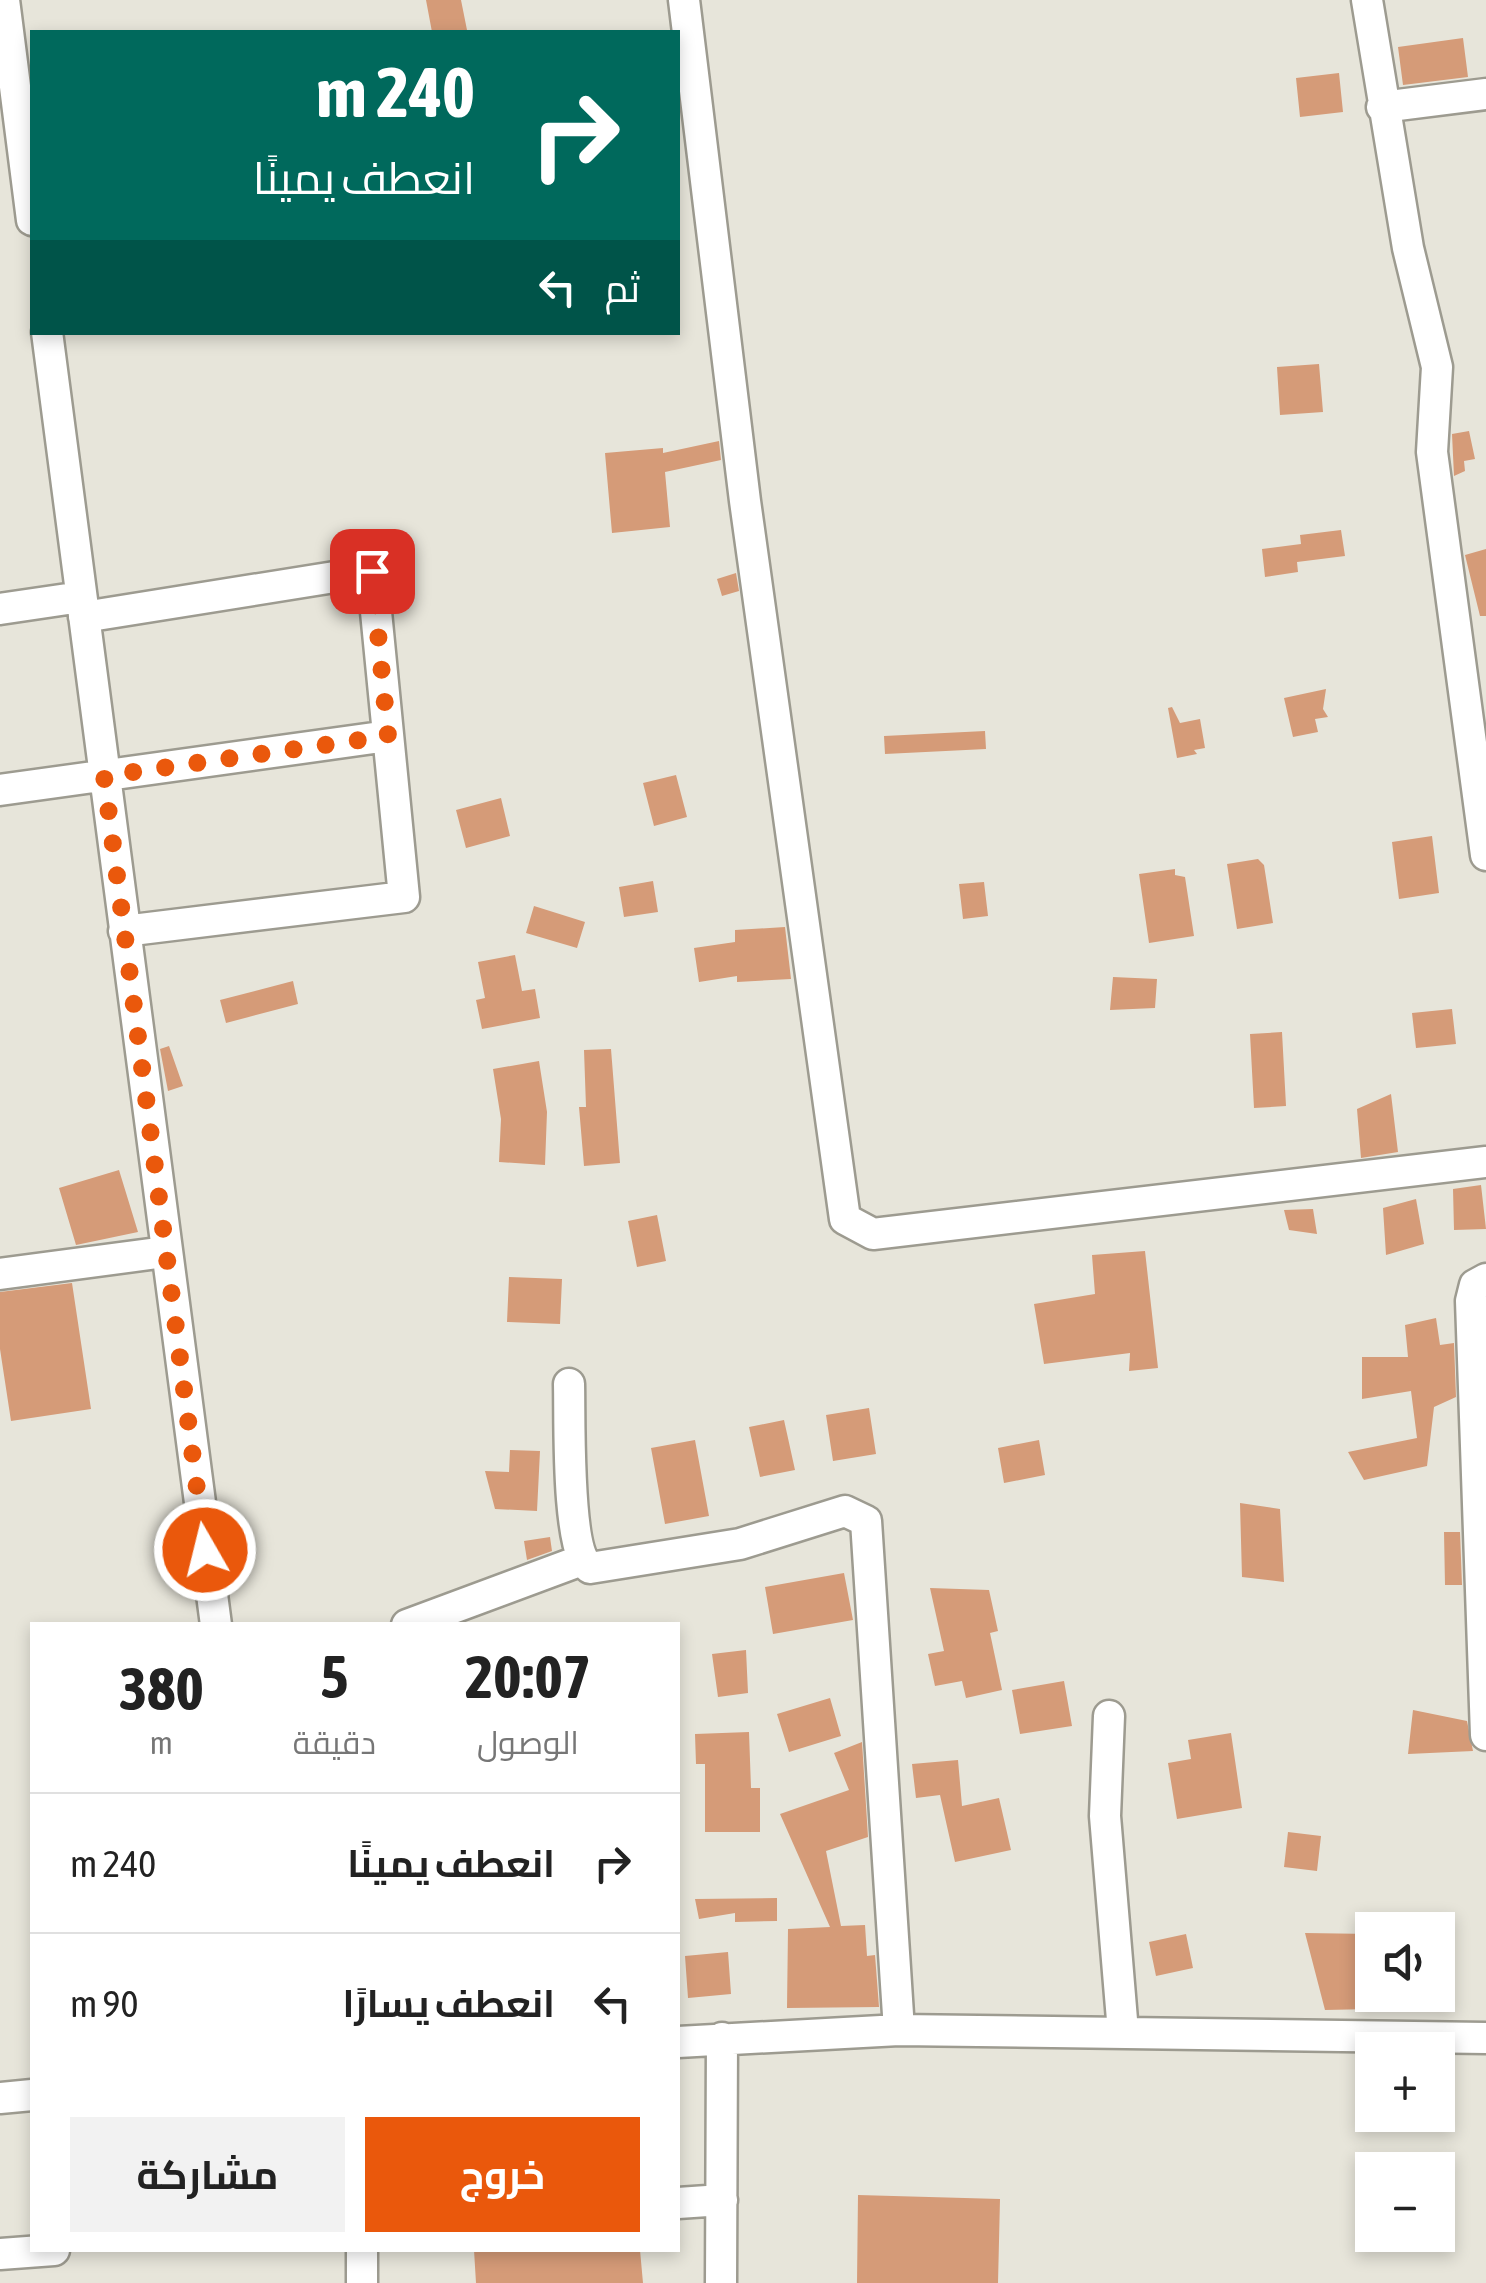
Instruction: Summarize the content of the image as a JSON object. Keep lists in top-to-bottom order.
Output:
{
  "page": {
    "turn": ["240 m", "انعطف يمينًا"],
    "then": "ثم",
    "eta": [
      "20:07",
      "الوصول",
      "5",
      "دقيقة",
      "380",
      "m"
    ],
    "list": [
      {
        "name": "انعطف يمينًا",
        "value": "240 m"
      },
      {
        "name": "انعطف يسارًا",
        "value": "90 m"
      }
    ],
    "map_buttons": ["+", "−"],
    "buttons": ["خروج", "مشاركة"]
  }
}
